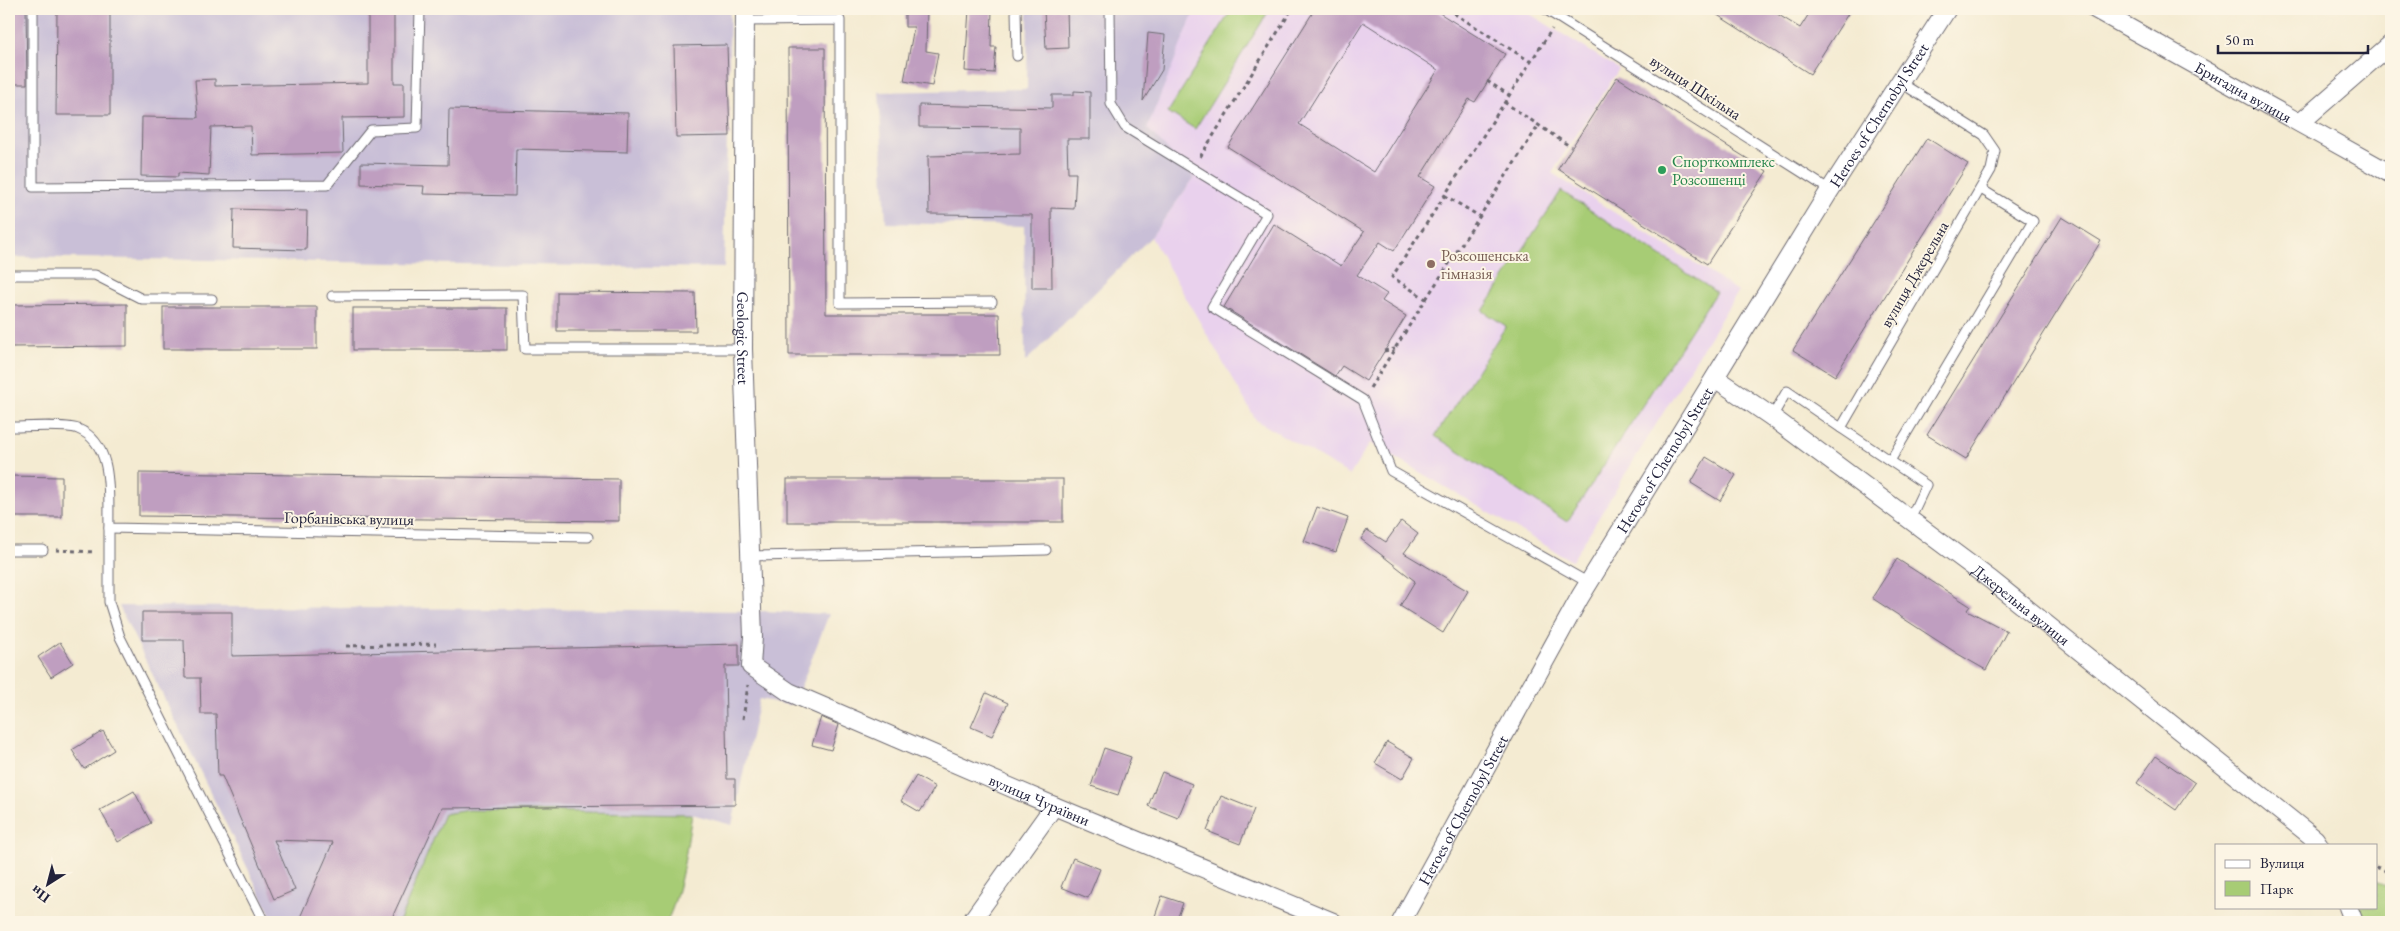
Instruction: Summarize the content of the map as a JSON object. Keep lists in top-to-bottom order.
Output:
{
  "streets": {
    "street": [
      "Бригадна вулиця",
      "Heroes of Chernobyl Street",
      "Geologic Street",
      "Джерельна вулиця",
      "вулиця Чураївни"
    ],
    "lane": ["вулиця Шкільна", "вулиця Джерельна", "Горбанівська вулиця"]
  },
  "crossings": [
    ["вулиця Шкільна", "Heroes of Chernobyl Street"],
    ["Heroes of Chernobyl Street", "вулиця Джерельна"],
    ["Heroes of Chernobyl Street", "Джерельна вулиця"],
    ["Geologic Street", "вулиця Чураївни"]
  ],
  "places": ["Спорткомплекс Розсошенці", "Розсошенська гімназія"],
  "legend": ["Вулиця", "Парк"],
  "scale_bar": "50 m",
  "north": "bottom left"
}
